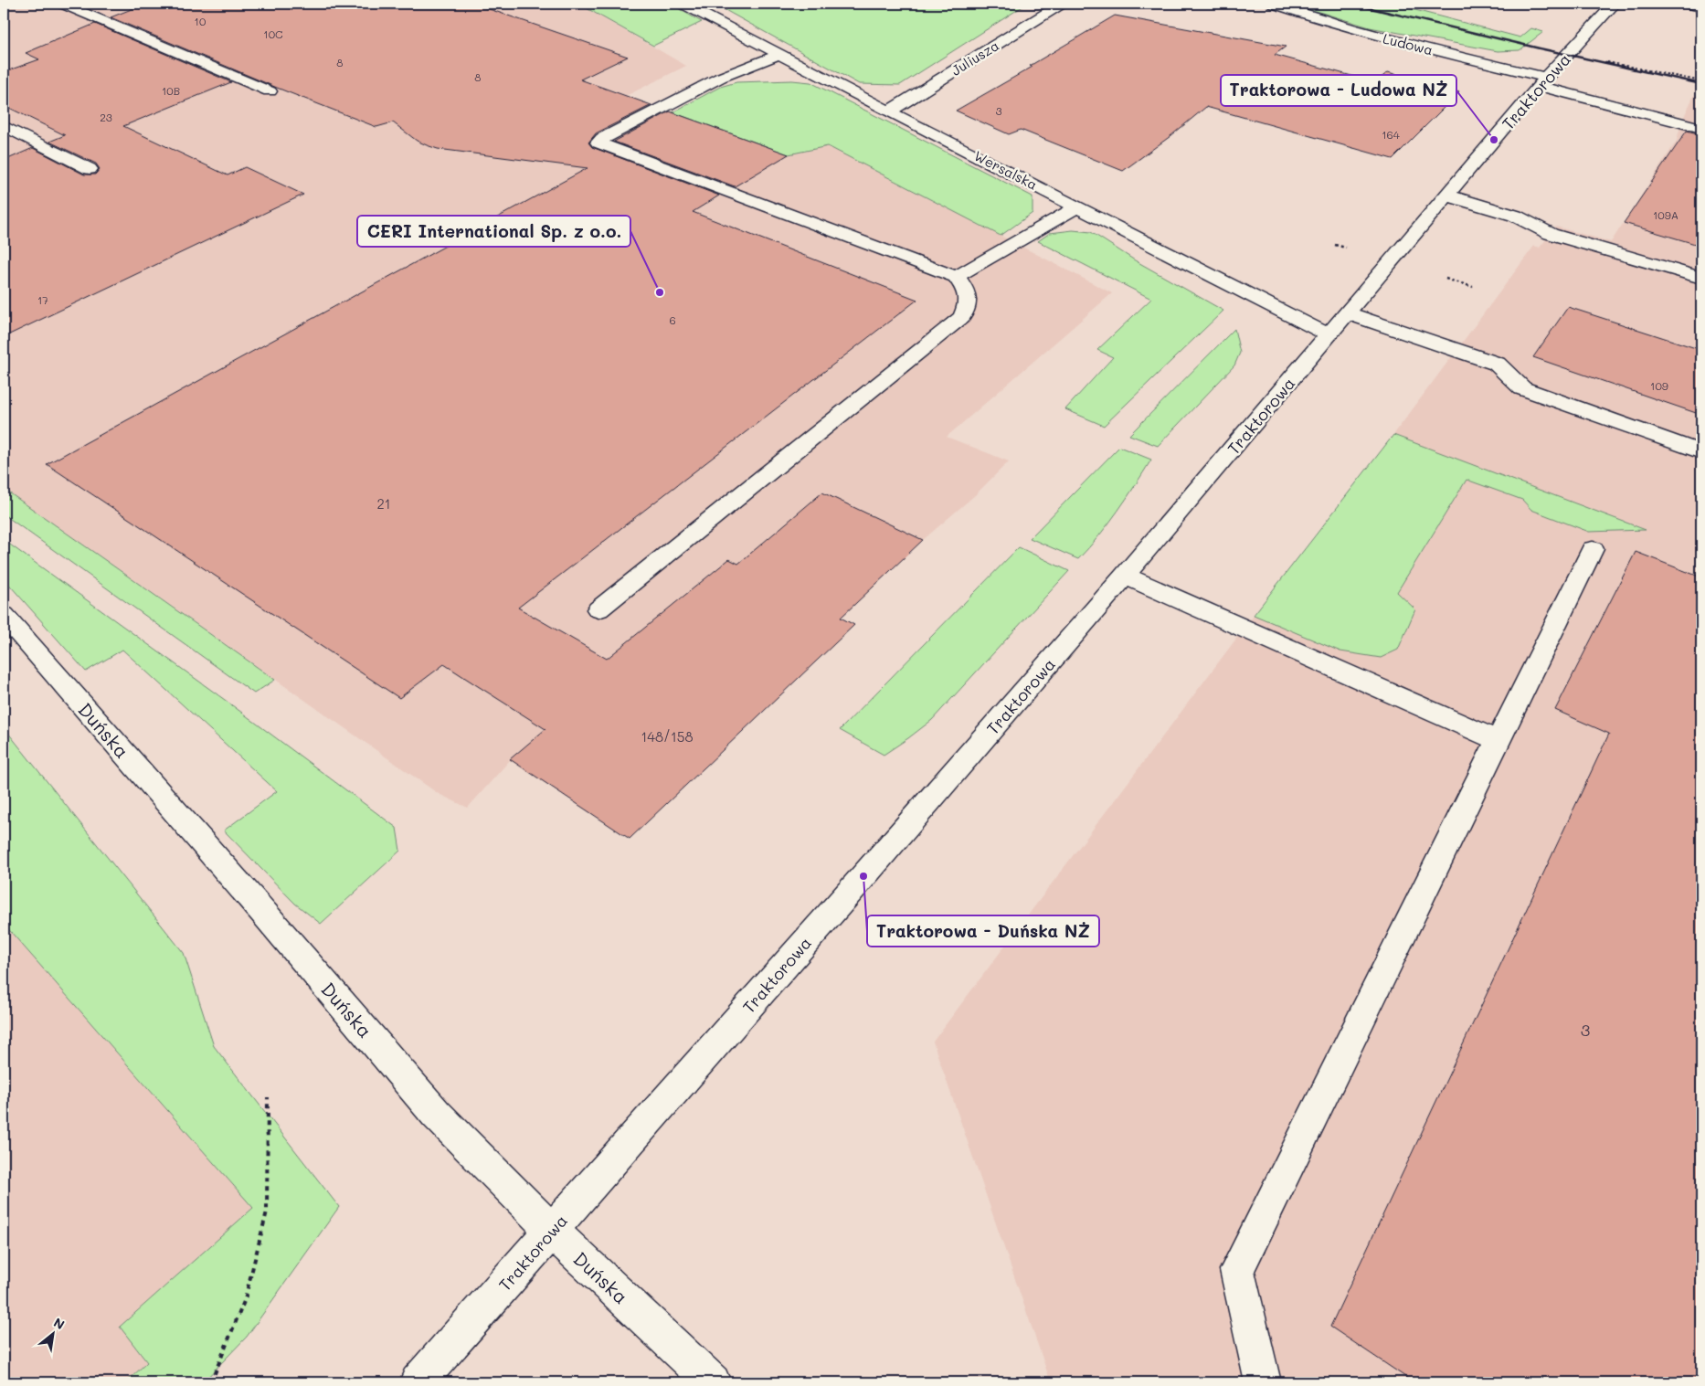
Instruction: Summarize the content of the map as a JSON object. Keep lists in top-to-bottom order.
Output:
{
  "streets": {
    "street": [
      "Ludowa",
      "Juliusza",
      "Traktorowa",
      "Wersalska",
      "Duńska"
    ]
  },
  "crossings": [
    ["Ludowa", "Traktorowa"],
    ["Juliusza", "Wersalska"],
    ["Traktorowa", "Wersalska"],
    ["Traktorowa", "Duńska"]
  ],
  "places": ["Traktorowa - Ludowa NŻ", "CERI International Sp. z o.o.", "Traktorowa - Duńska NŻ"],
  "house_numbers": [
    "10",
    "10C",
    "8",
    "8",
    "10B",
    "3",
    "23",
    "164",
    "109A",
    "17",
    "6",
    "109",
    "21",
    "148/158",
    "3"
  ],
  "north": "top right"
}
